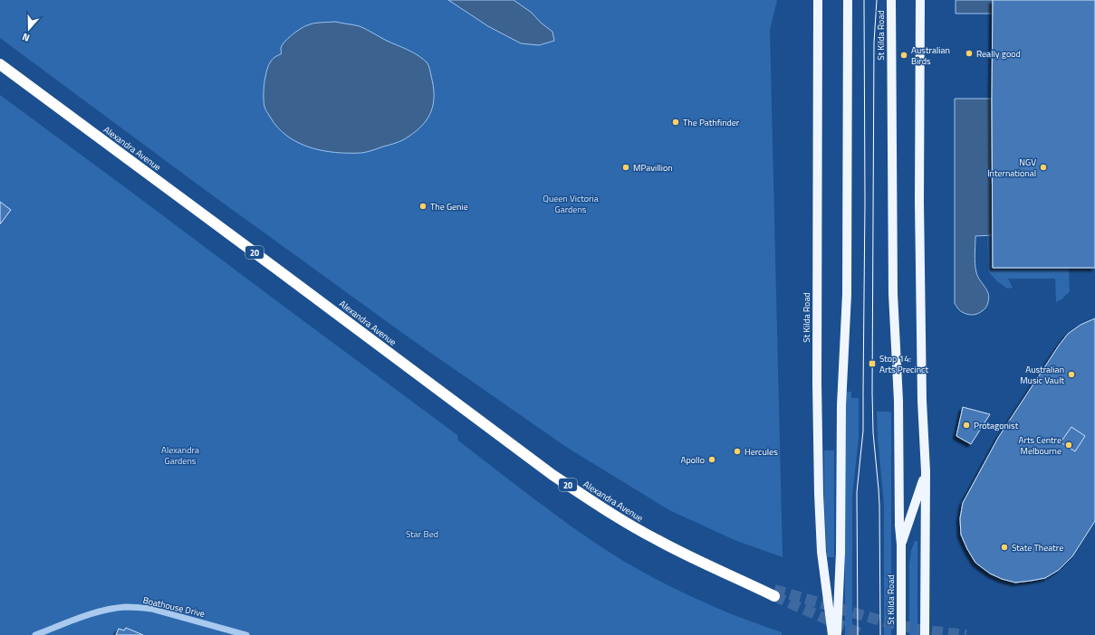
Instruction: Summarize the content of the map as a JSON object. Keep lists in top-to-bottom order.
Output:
{
  "streets": {
    "highway": ["Alexandra Avenue", "20"],
    "main road": ["St Kilda Road"],
    "street": ["Boathouse Drive"]
  },
  "parks": ["Queen Victoria Gardens", "Alexandra Gardens", "Star Bed"],
  "places": {
    "other": [
      "Really good",
      "Australian Birds",
      "The Pathfinder",
      "MPavillion",
      "NGV International",
      "The Genie",
      "Australian Music Vault",
      "Protagonist",
      "Arts Centre Melbourne",
      "Hercules",
      "Apollo",
      "State Theatre"
    ],
    "transit": ["Stop 14: Arts Precinct"]
  },
  "north": "bottom"
}
